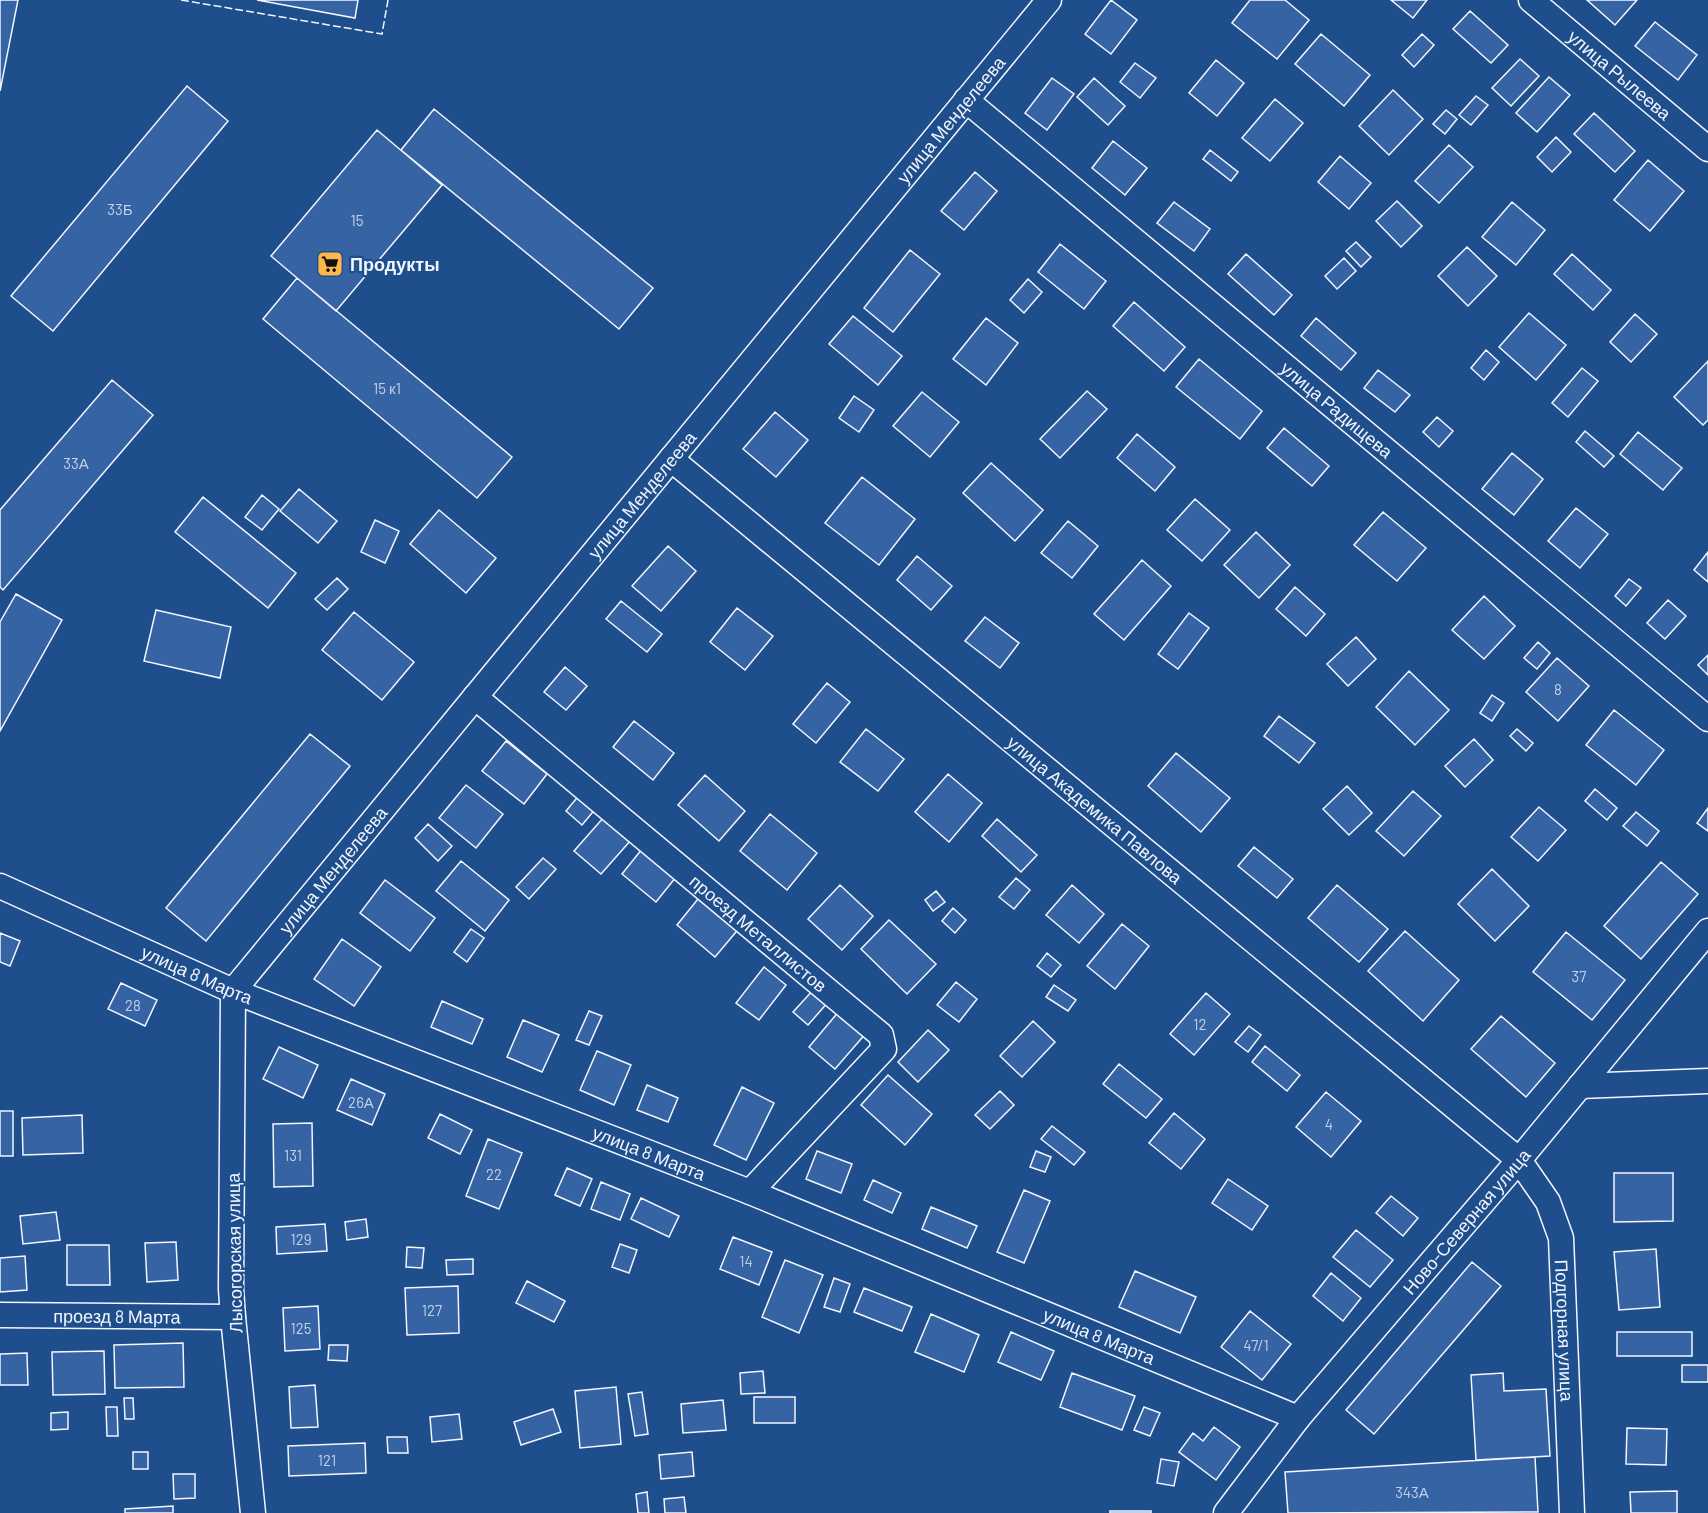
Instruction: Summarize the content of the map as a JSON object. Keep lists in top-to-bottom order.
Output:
{
  "streets": {
    "street": [
      "улица Рылеева",
      "улица Менделеева",
      "улица Радищева",
      "улица Академика Павлова",
      "проезд Металлистов",
      "улица 8 Марта",
      "Ново-Северная улица",
      "Лысогорская улица",
      "проезд 8 Марта",
      "Подгорная улица"
    ]
  },
  "crossings": [
    ["улица Менделеева", "улица Радищева"],
    ["улица Менделеева", "улица Академика Павлова"],
    ["улица Менделеева", "проезд Металлистов"],
    ["улица Менделеева", "улица 8 Марта"],
    ["улица Менделеева", "Лысогорская улица"],
    ["улица Академика Павлова", "Ново-Северная улица"],
    ["улица Академика Павлова", "Подгорная улица"],
    ["проезд Металлистов", "улица 8 Марта"],
    ["улица 8 Марта", "Ново-Северная улица"],
    ["улица 8 Марта", "Лысогорская улица"],
    ["Ново-Северная улица", "Подгорная улица"],
    ["Лысогорская улица", "проезд 8 Марта"]
  ],
  "places": {
    "supermarket": ["Продукты"]
  },
  "house_numbers": [
    "33Б",
    "15",
    "15 к1",
    "33А",
    "8",
    "37",
    "28",
    "12",
    "26А",
    "4",
    "131",
    "22",
    "129",
    "14",
    "127",
    "125",
    "47/1",
    "121",
    "343А"
  ]
}
